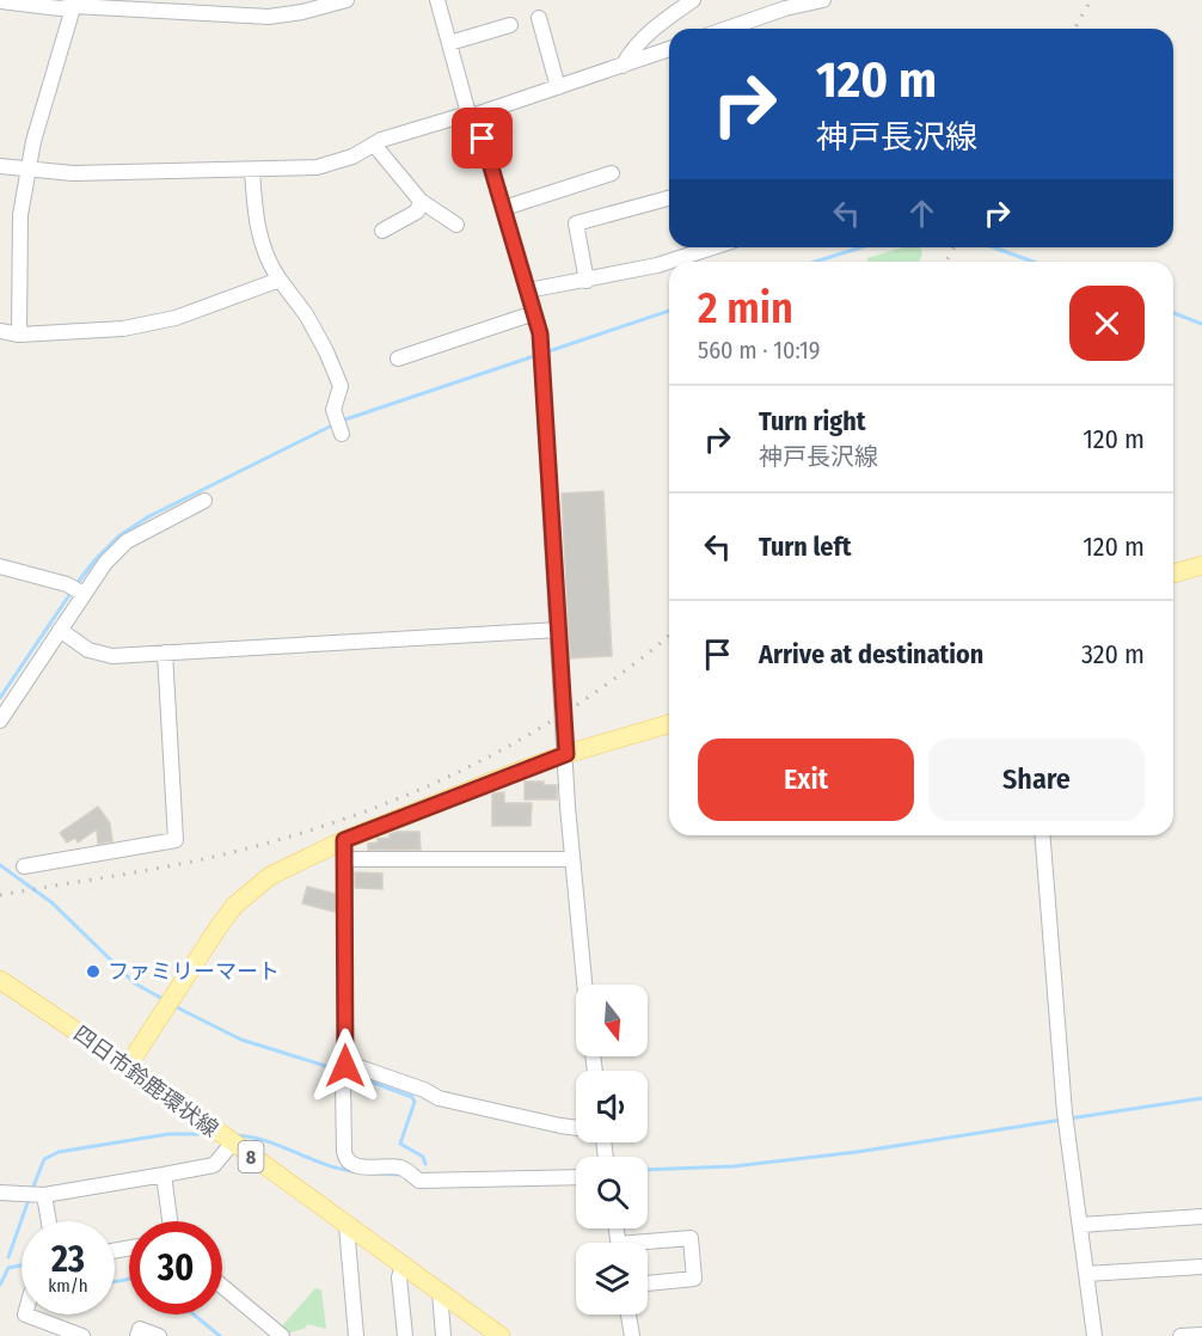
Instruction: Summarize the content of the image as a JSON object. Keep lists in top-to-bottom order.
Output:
{
  "streets": {
    "main road": ["四日市鈴鹿環状線", "8"]
  },
  "places": ["ファミリーマート"],
  "north": "bottom",
  "page": {
    "turn": ["120 m", "神戸長沢線"],
    "heading": ["2 min", "560 m · 10:19"],
    "list": [
      {
        "name": "Turn right",
        "note": "神戸長沢線",
        "value": "120 m"
      },
      {
        "name": "Turn left",
        "value": "120 m"
      },
      {
        "name": "Arrive at destination",
        "value": "320 m"
      }
    ],
    "buttons": ["Exit", "Share"],
    "speed": "23 km/h",
    "limit": "30"
  }
}
